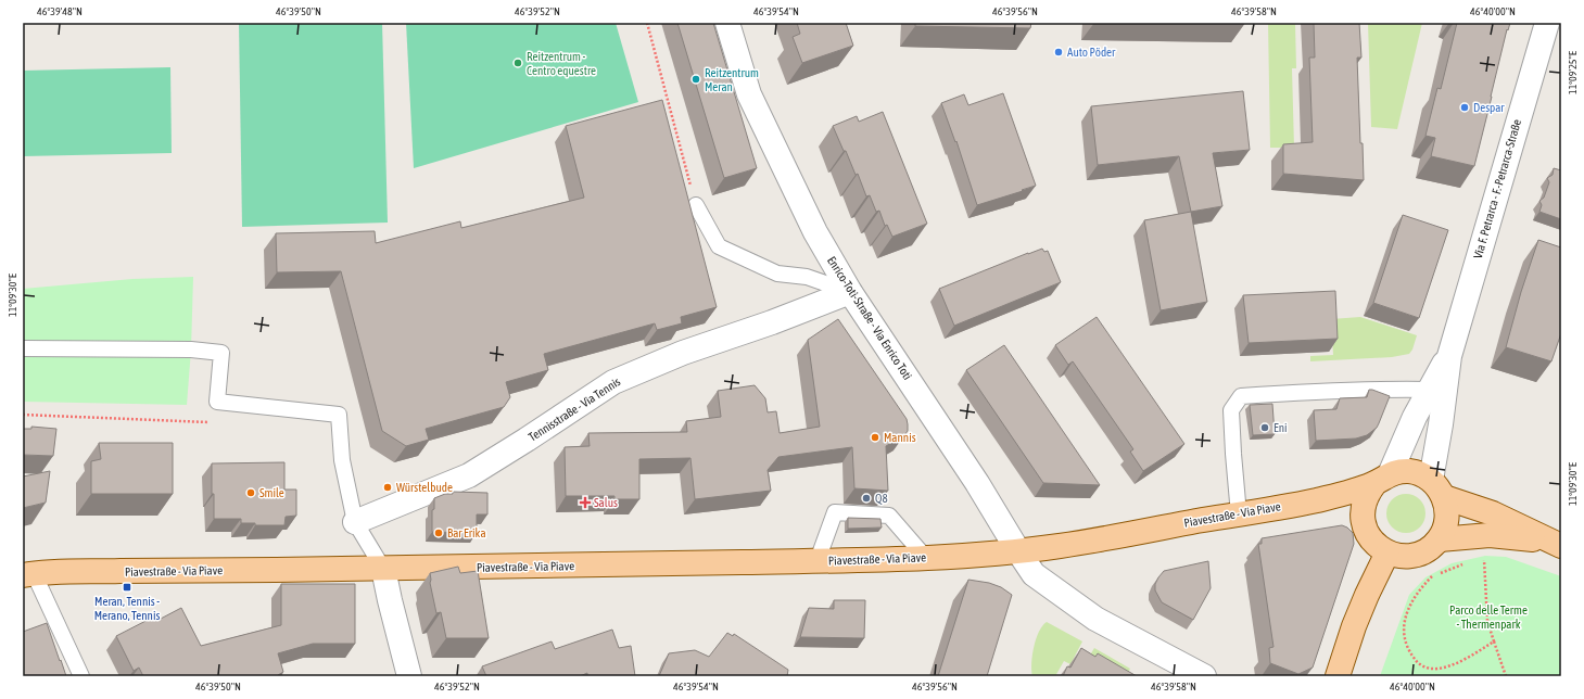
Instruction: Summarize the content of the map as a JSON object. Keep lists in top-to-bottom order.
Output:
{
  "streets": {
    "main road": ["Piavestraße - Via Piave"],
    "street": ["Via F. Petrarca - F.-Petrarca-Straße", "Enrico-Toti-Straße - Via Enrico Toti", "Tennisstraße - Via Tennis"]
  },
  "crossings": [
    ["Via F. Petrarca - F.-Petrarca-Straße", "Piavestraße - Via Piave"],
    ["Enrico-Toti-Straße - Via Enrico Toti", "Tennisstraße - Via Tennis"],
    ["Enrico-Toti-Straße - Via Enrico Toti", "Piavestraße - Via Piave"]
  ],
  "parks": ["Parco delle Terme - Thermenpark"],
  "places": {
    "other": [
      "Auto Pöder",
      "Reitzentrum - Centro equestre",
      "Reitzentrum Meran",
      "Despar",
      "Eni",
      "Mannis",
      "Würstelbude",
      "Smile",
      "Q8",
      "Bar Erika"
    ],
    "health": ["Salus"],
    "transit": ["Meran, Tennis - Merano, Tennis"]
  },
  "coordinates": [
    "46°39'48\"N",
    "46°39'50\"N",
    "46°39'52\"N",
    "46°39'54\"N",
    "46°39'56\"N",
    "46°39'58\"N",
    "46°40'00\"N",
    "11°09'25\"E",
    "11°09'30\"E"
  ]
}
